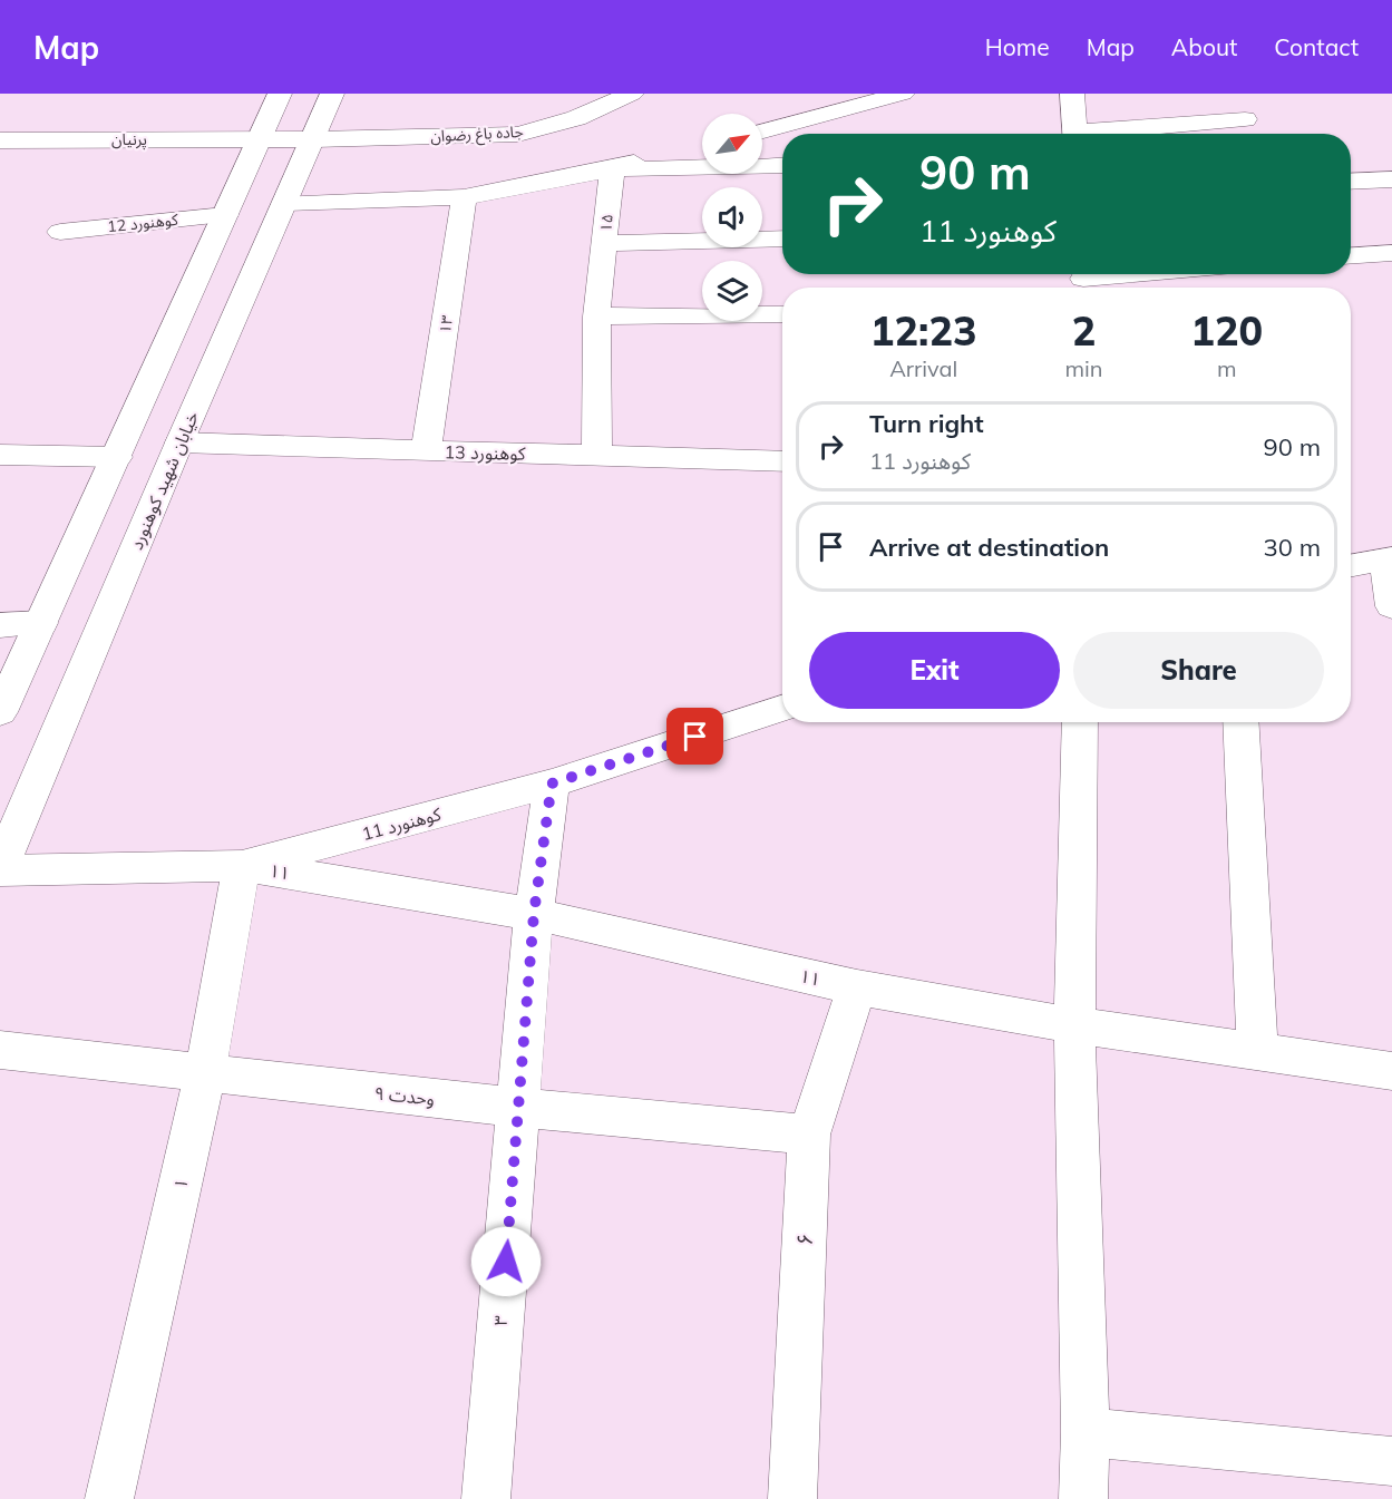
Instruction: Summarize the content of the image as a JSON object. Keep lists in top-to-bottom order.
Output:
{
  "streets": {
    "street": [
      "جاده باغ رضوان",
      "پرنیان",
      "کوهنورد 12",
      "۱۵",
      "۱۳",
      "کوهنورد 13",
      "خیابان شهید کوهنورد",
      "کوهنورد 11",
      "۱۱",
      "۹ وحدت",
      "۱",
      "۶",
      "۳"
    ]
  },
  "crossings": [
    ["جاده باغ رضوان", "پرنیان"],
    ["جاده باغ رضوان", "خیابان شهید کوهنورد"],
    ["۱۵", "کوهنورد 13"],
    ["۱۳", "کوهنورد 13"],
    ["کوهنورد 13", "خیابان شهید کوهنورد"],
    ["خیابان شهید کوهنورد", "کوهنورد 11"],
    ["کوهنورد 11", "۱۱"],
    ["کوهنورد 11", "۱"],
    ["کوهنورد 11", "۳"],
    ["۱۱", "۱"],
    ["۱۱", "۶"],
    ["۱۱", "۳"],
    ["۹ وحدت", "۱"],
    ["۹ وحدت", "۶"],
    ["۹ وحدت", "۳"]
  ],
  "north": "top right",
  "page": {
    "header": "Map",
    "nav": [
      "Home",
      "Map",
      "About",
      "Contact"
    ],
    "turn": ["90 m", "کوهنورد 11"],
    "eta": [
      "12:23",
      "Arrival",
      "2",
      "min",
      "120",
      "m"
    ],
    "list": [
      {
        "name": "Turn right",
        "note": "کوهنورد 11",
        "value": "90 m"
      },
      {
        "name": "Arrive at destination",
        "value": "30 m"
      }
    ],
    "buttons": ["Exit", "Share"]
  }
}
